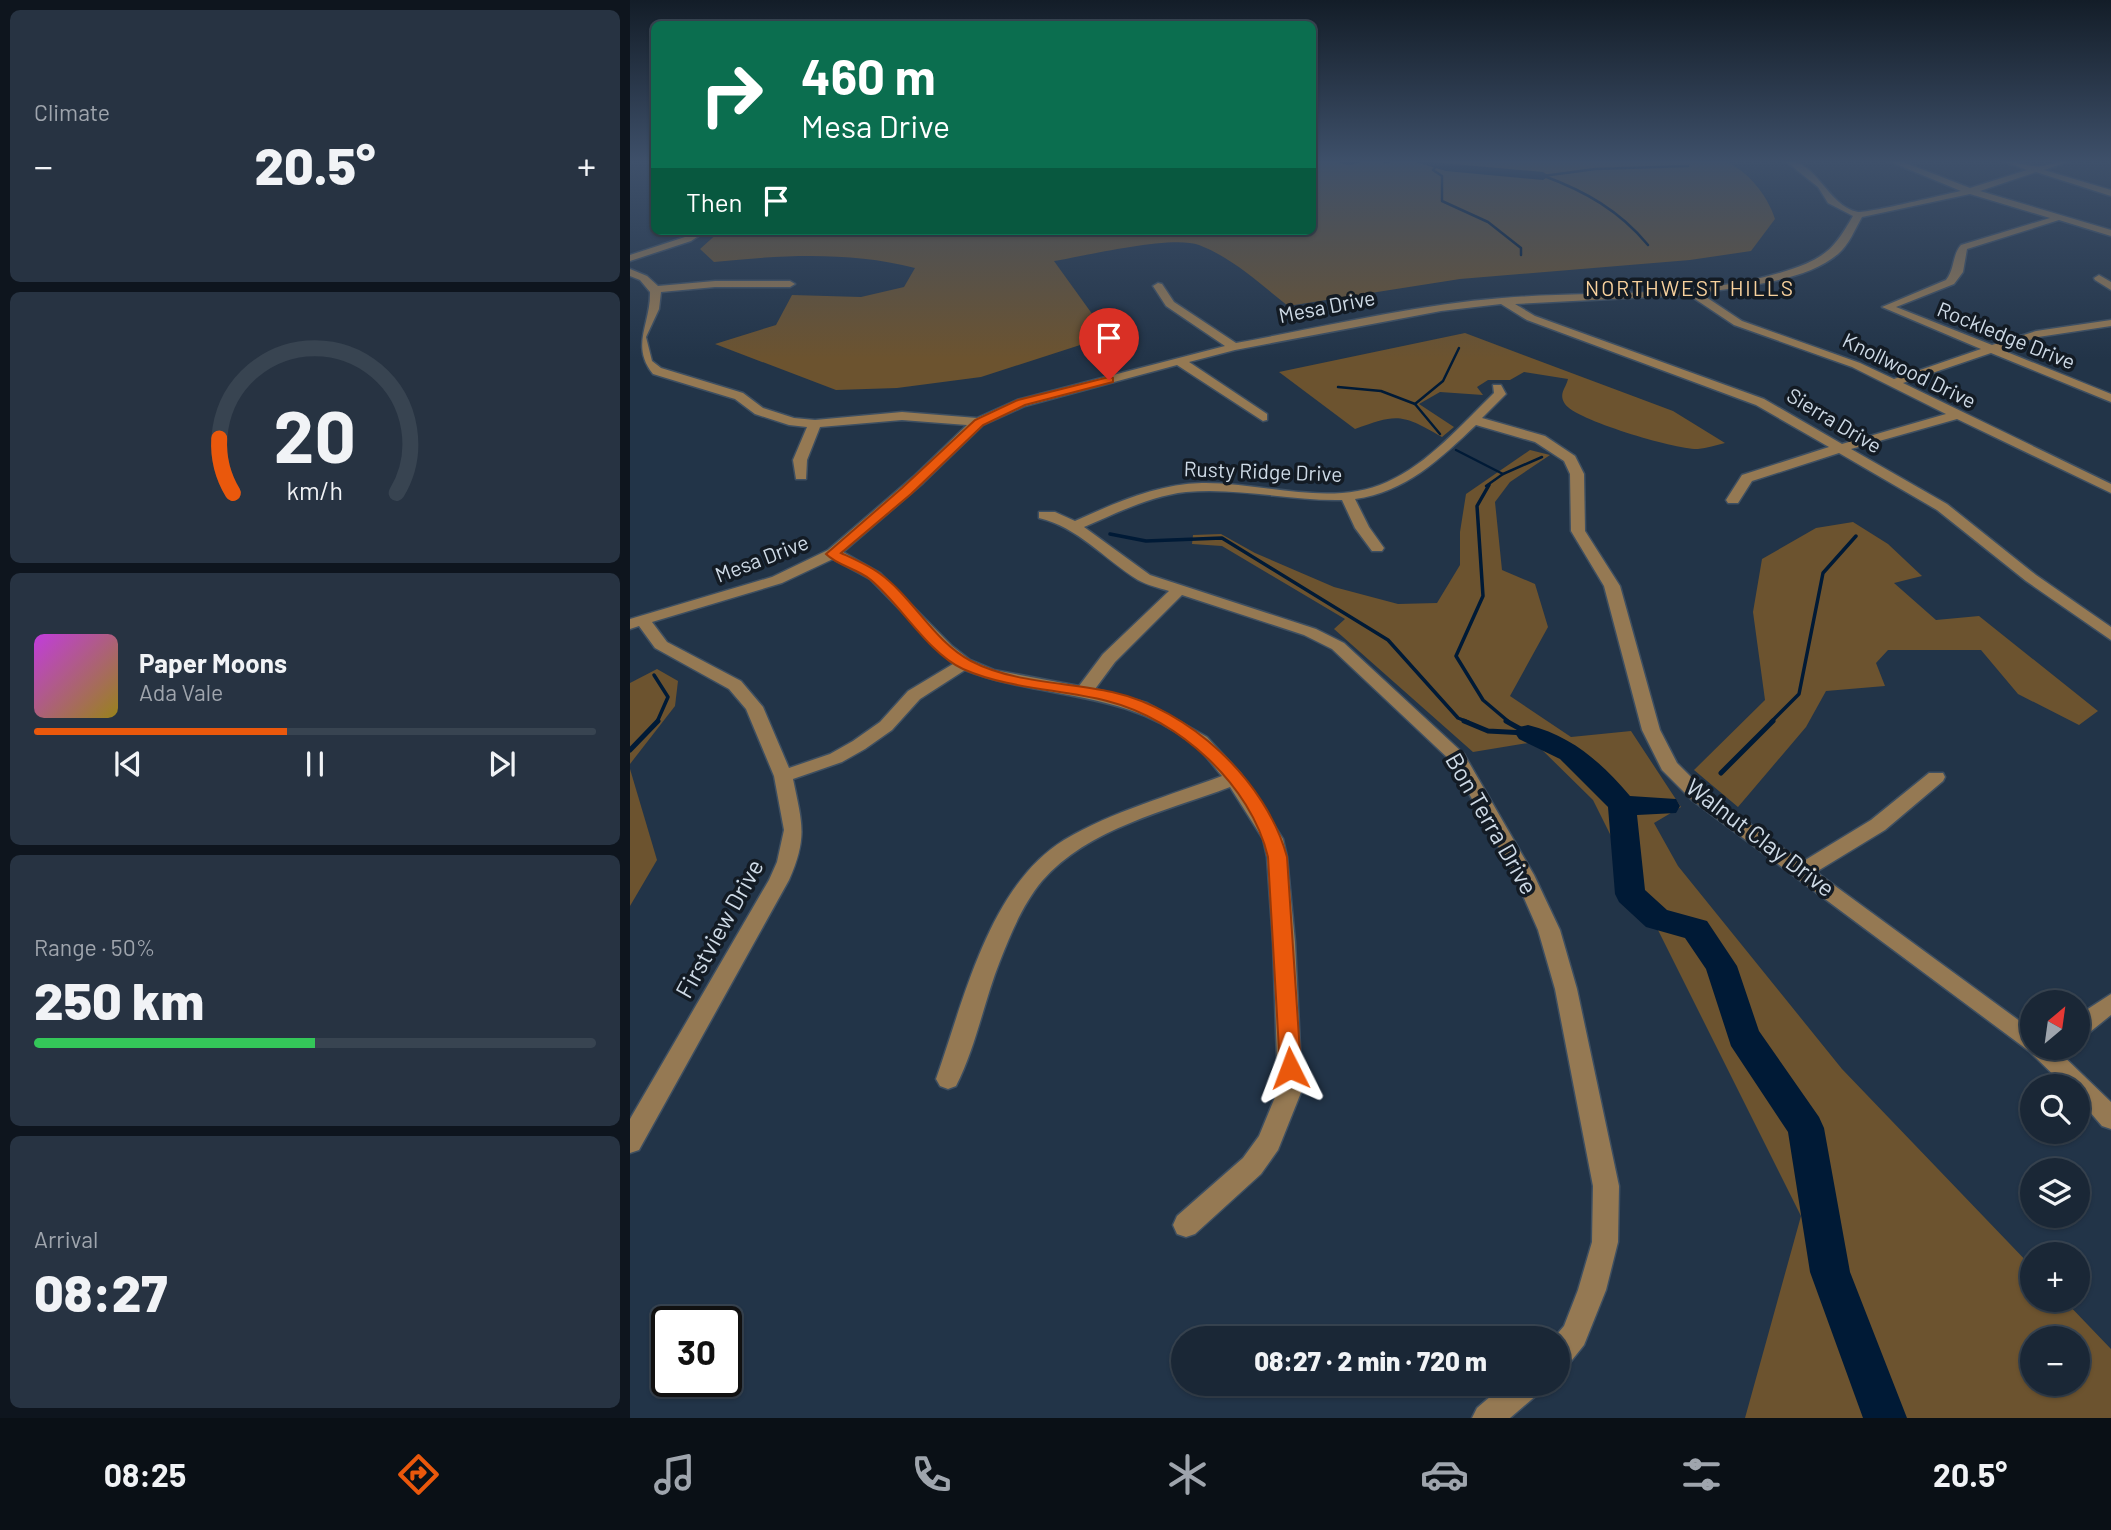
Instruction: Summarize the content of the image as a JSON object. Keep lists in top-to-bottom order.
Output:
{
  "streets": {
    "street": [
      "Mesa Drive",
      "Rockledge Drive",
      "Knollwood Drive",
      "Sierra Drive",
      "Rusty Ridge Drive",
      "Bon Terra Drive",
      "Walnut Clay Drive",
      "Firstview Drive"
    ]
  },
  "crossings": [
    ["Mesa Drive", "Knollwood Drive"],
    ["Mesa Drive", "Sierra Drive"],
    ["Mesa Drive", "Firstview Drive"],
    ["Rusty Ridge Drive", "Bon Terra Drive"],
    ["Rusty Ridge Drive", "Walnut Clay Drive"]
  ],
  "districts": ["NORTHWEST HILLS"],
  "north": "top right",
  "page": {
    "tile": [
      "Climate",
      ["Range · 50%", "250 km"],
      ["Arrival", "08:27"]
    ],
    "turn": ["460 m", "Mesa Drive"],
    "heat": ["−", "20.5°", "+"],
    "then": "Then",
    "song": ["Paper Moons", "Ada Vale"],
    "map_buttons": ["+", "−"],
    "limit": "30",
    "trip": "08:27 · 2 min · 720 m",
    "tabs": ["08:25", "20.5°"],
    "gauge": ["20", "km/h"]
  }
}
